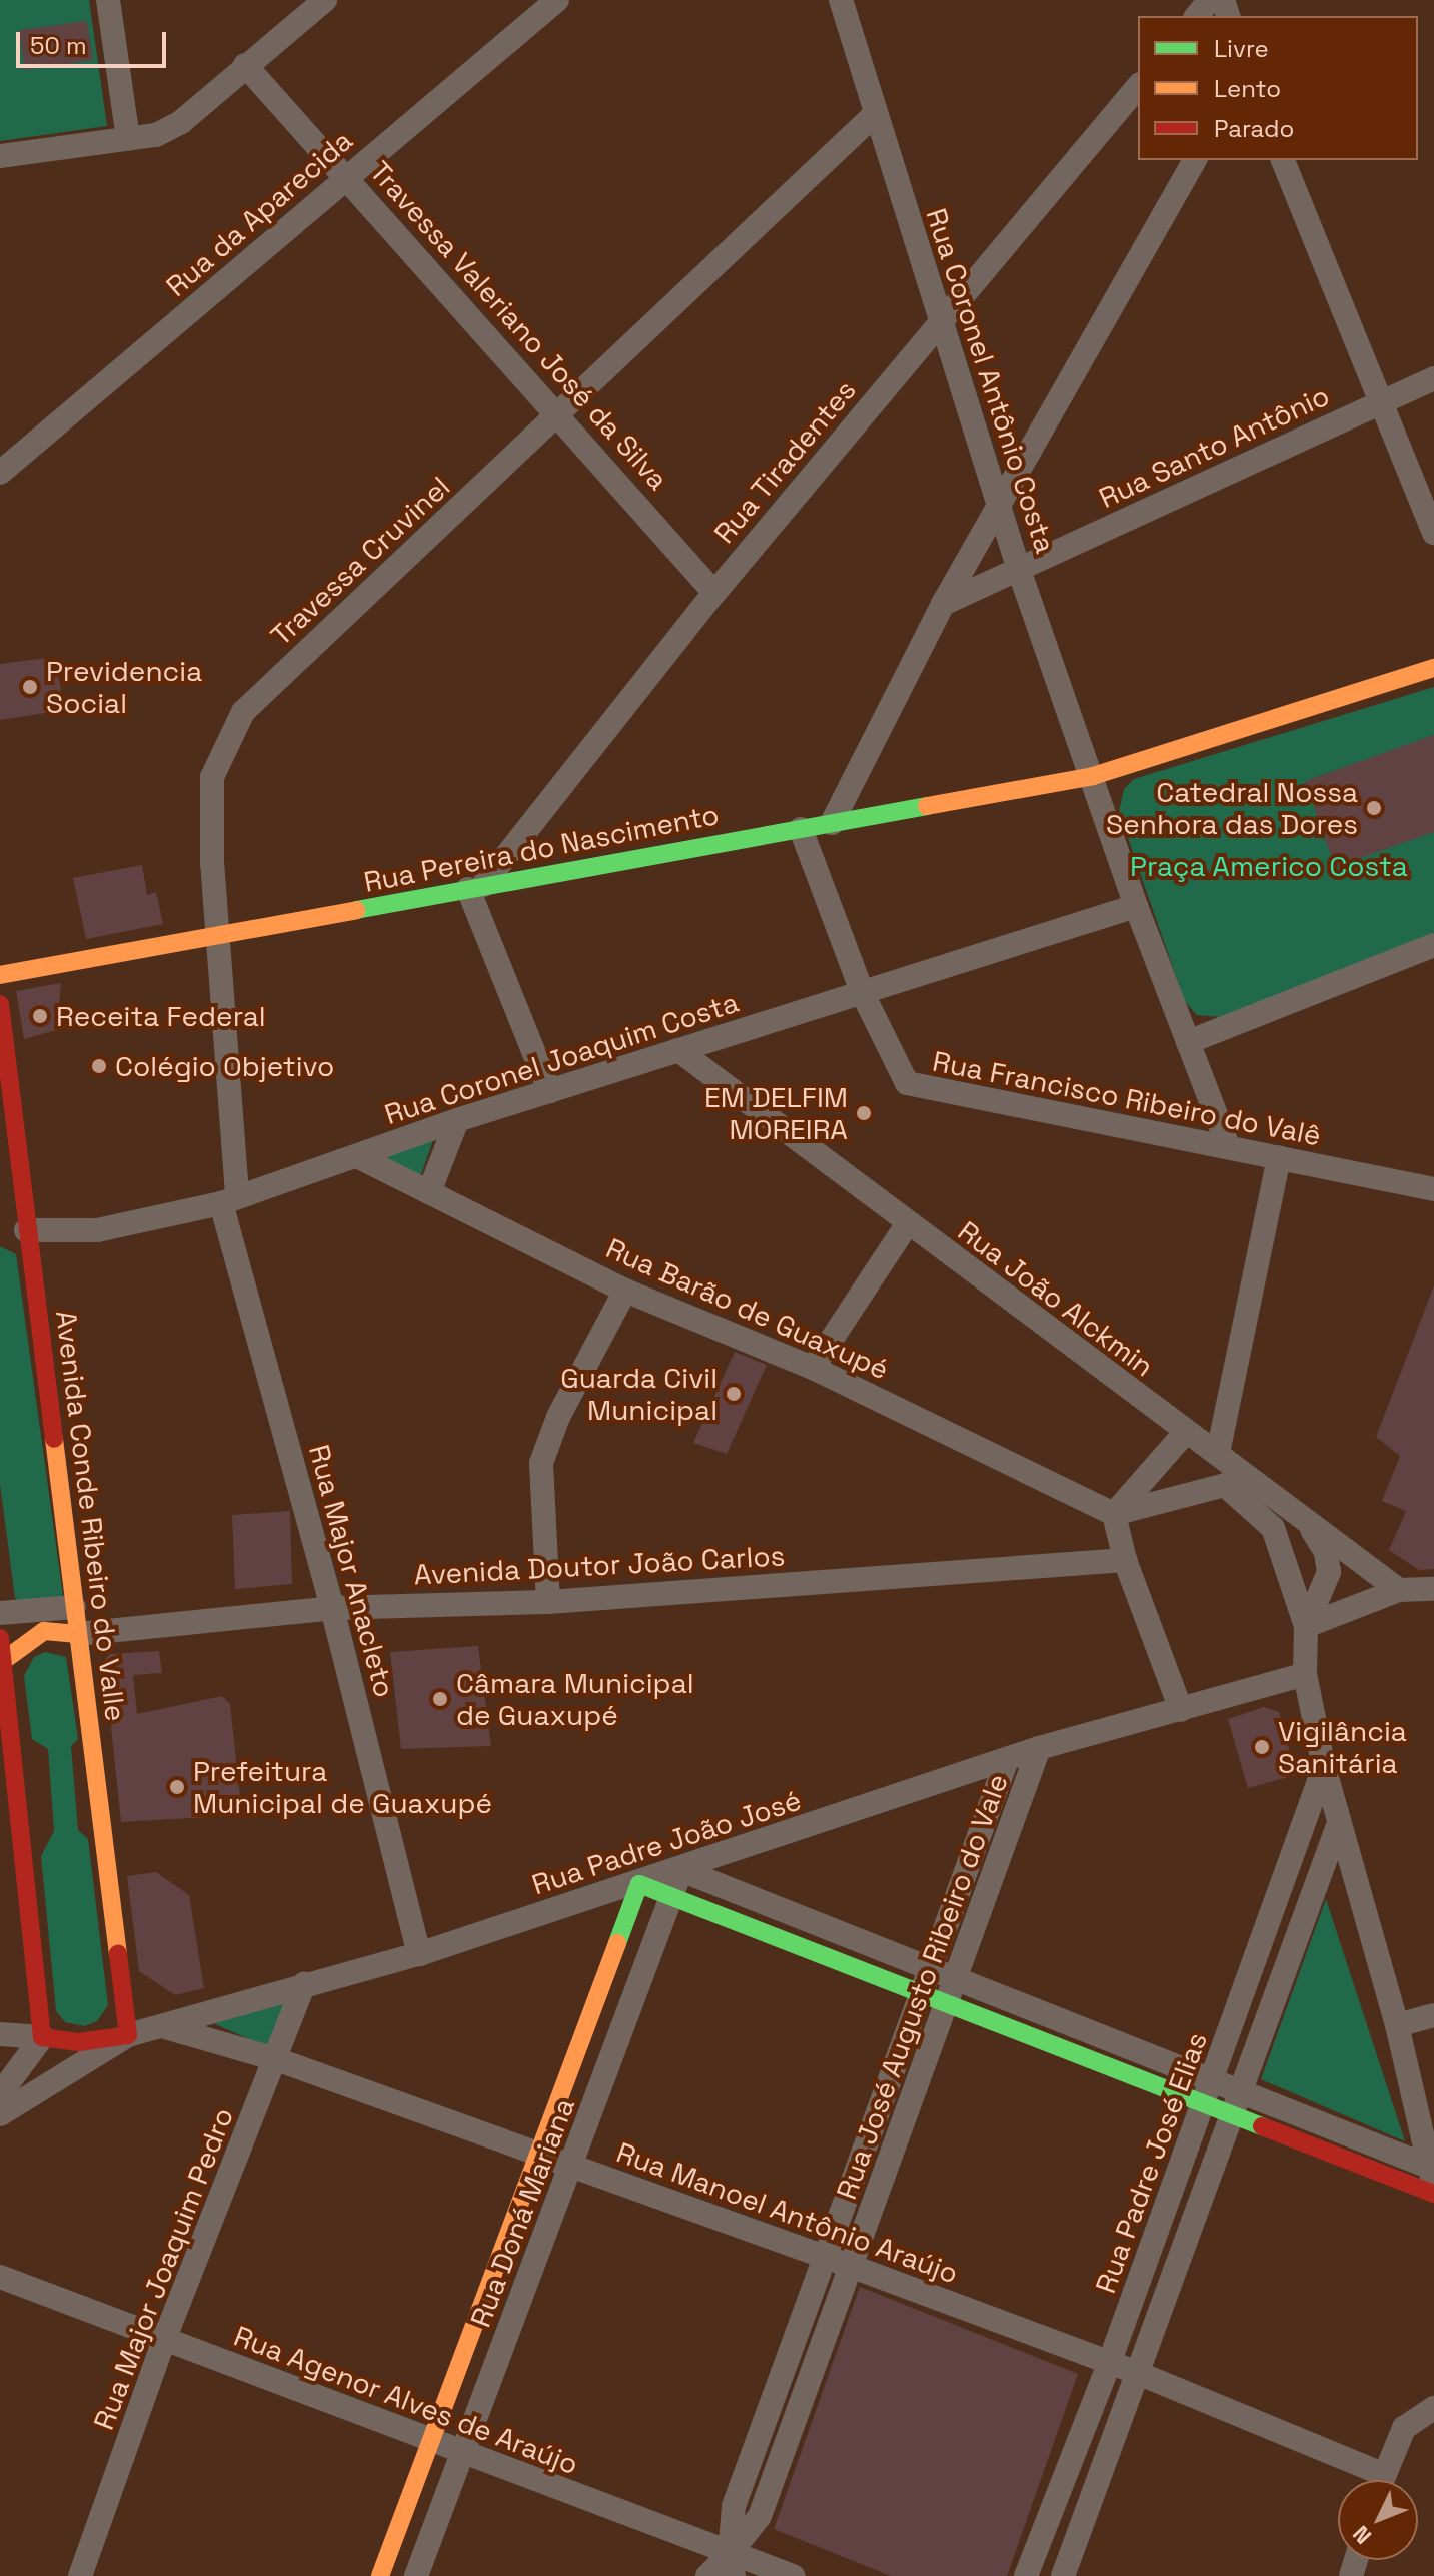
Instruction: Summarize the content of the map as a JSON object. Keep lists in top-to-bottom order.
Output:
{
  "streets": {
    "street": [
      "Rua da Aparecida",
      "Travessa Valeriano José da Silva",
      "Rua Coronel Antônio Costa",
      "Rua Santo Antônio",
      "Rua Tiradentes",
      "Travessa Cruvinel",
      "Rua Pereira do Nascimento",
      "Rua Coronel Joaquim Costa",
      "Rua Francisco Ribeiro do Valê",
      "Rua João Alckmin",
      "Rua Barão de Guaxupé",
      "Avenida Conde Ribeiro do Valle",
      "Avenida Doutor João Carlos",
      "Rua Major Anacleto",
      "Rua Padre João José",
      "Rua José Augusto Ribeiro do Vale",
      "Rua Padre José Elias",
      "Rua Doná Mariana",
      "Rua Manoel Antônio Araújo",
      "Rua Major Joaquim Pedro",
      "Rua Agenor Alves de Araújo"
    ]
  },
  "crossings": [
    ["Rua da Aparecida", "Travessa Valeriano José da Silva"],
    ["Travessa Valeriano José da Silva", "Rua Tiradentes"],
    ["Travessa Valeriano José da Silva", "Travessa Cruvinel"],
    ["Rua Coronel Antônio Costa", "Rua Santo Antônio"],
    ["Rua Coronel Antônio Costa", "Rua Tiradentes"],
    ["Rua Coronel Antônio Costa", "Travessa Cruvinel"],
    ["Rua Coronel Antônio Costa", "Rua Pereira do Nascimento"],
    ["Rua Tiradentes", "Rua Pereira do Nascimento"],
    ["Travessa Cruvinel", "Rua Pereira do Nascimento"],
    ["Travessa Cruvinel", "Rua Coronel Joaquim Costa"],
    ["Travessa Cruvinel", "Rua Major Anacleto"],
    ["Rua Pereira do Nascimento", "Rua Francisco Ribeiro do Valê"],
    ["Rua Coronel Joaquim Costa", "Rua Francisco Ribeiro do Valê"],
    ["Rua Coronel Joaquim Costa", "Rua João Alckmin"],
    ["Rua Coronel Joaquim Costa", "Rua Barão de Guaxupé"],
    ["Rua Coronel Joaquim Costa", "Avenida Conde Ribeiro do Valle"],
    ["Rua Coronel Joaquim Costa", "Rua Major Anacleto"],
    ["Avenida Conde Ribeiro do Valle", "Avenida Doutor João Carlos"],
    ["Avenida Conde Ribeiro do Valle", "Rua Padre João José"],
    ["Avenida Doutor João Carlos", "Rua Major Anacleto"],
    ["Rua Major Anacleto", "Rua Padre João José"],
    ["Rua Padre João José", "Rua José Augusto Ribeiro do Vale"],
    ["Rua Padre João José", "Rua Doná Mariana"],
    ["Rua Padre João José", "Rua Manoel Antônio Araújo"],
    ["Rua Padre João José", "Rua Major Joaquim Pedro"],
    ["Rua José Augusto Ribeiro do Vale", "Rua Manoel Antônio Araújo"],
    ["Rua José Augusto Ribeiro do Vale", "Rua Agenor Alves de Araújo"],
    ["Rua Padre José Elias", "Rua Manoel Antônio Araújo"],
    ["Rua Doná Mariana", "Rua Manoel Antônio Araújo"],
    ["Rua Doná Mariana", "Rua Agenor Alves de Araújo"],
    ["Rua Manoel Antônio Araújo", "Rua Major Joaquim Pedro"],
    ["Rua Major Joaquim Pedro", "Rua Agenor Alves de Araújo"]
  ],
  "parks": ["Praça Americo Costa"],
  "places": [
    "Previdencia Social",
    "Catedral Nossa Senhora das Dores",
    "Receita Federal",
    "Colégio Objetivo",
    "EM DELFIM MOREIRA",
    "Guarda Civil Municipal",
    "Câmara Municipal de Guaxupé",
    "Vigilância Sanitária",
    "Prefeitura Municipal de Guaxupé"
  ],
  "legend": ["Livre", "Lento", "Parado"],
  "scale_bar": "50 m",
  "north": "bottom left"
}
